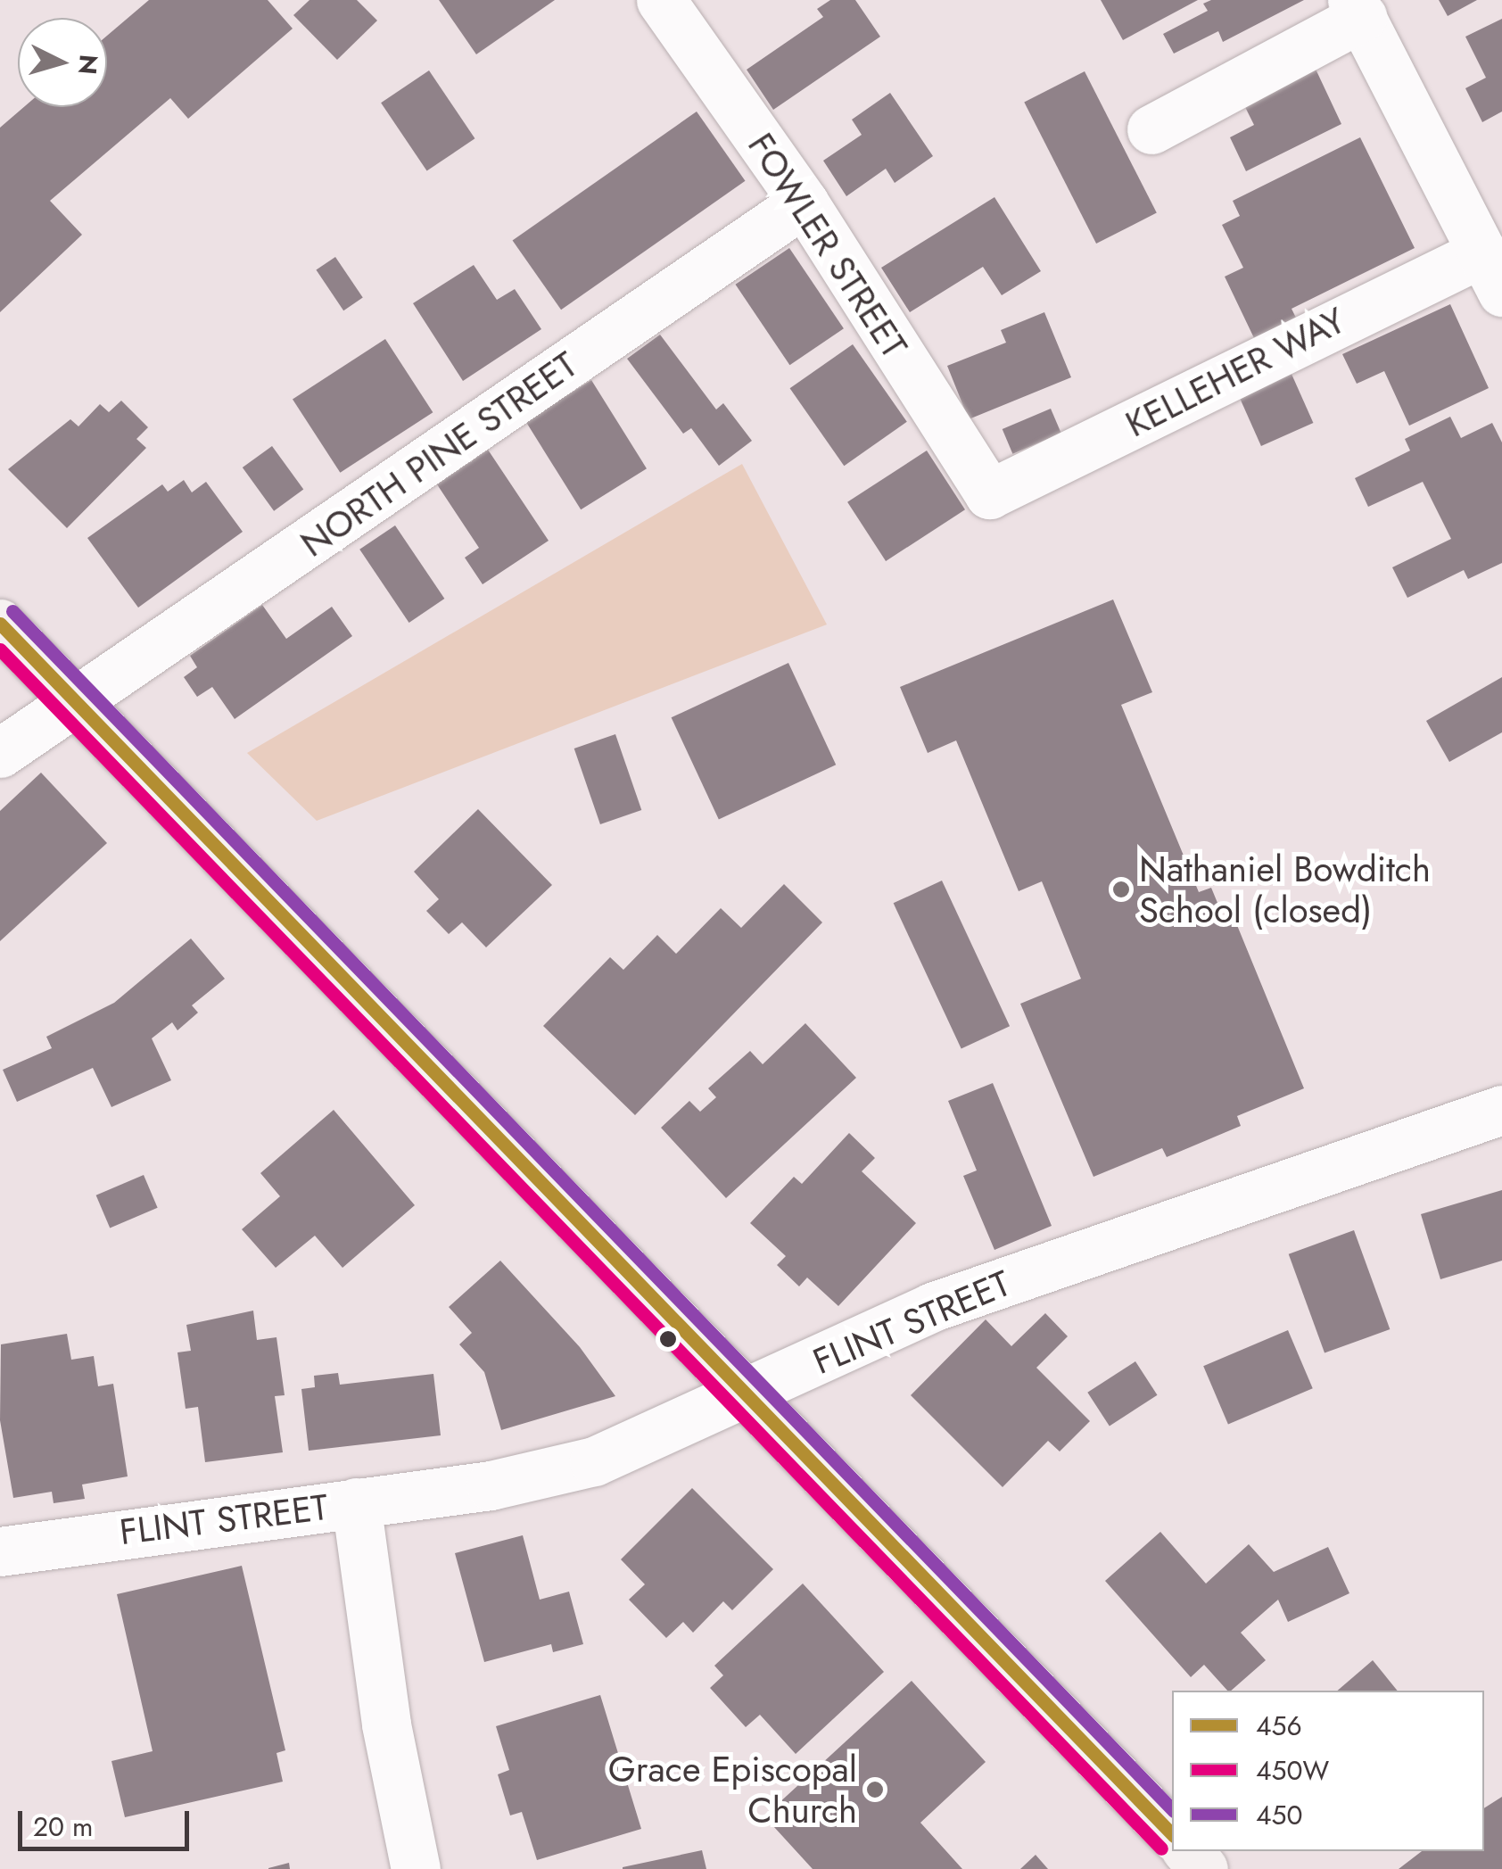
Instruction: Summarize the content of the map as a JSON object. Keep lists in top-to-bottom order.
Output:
{
  "streets": {
    "street": [
      "FOWLER STREET",
      "KELLEHER WAY",
      "NORTH PINE STREET",
      "FLINT STREET"
    ]
  },
  "crossings": [
    ["FOWLER STREET", "KELLEHER WAY"],
    ["FOWLER STREET", "NORTH PINE STREET"]
  ],
  "places": ["Nathaniel Bowditch School (closed)", "Grace Episcopal Church"],
  "lines": ["transit line 450", "transit line 456", "transit line 450W"],
  "legend": ["456", "450W", "450"],
  "scale_bar": "20 m",
  "north": "right"
}
